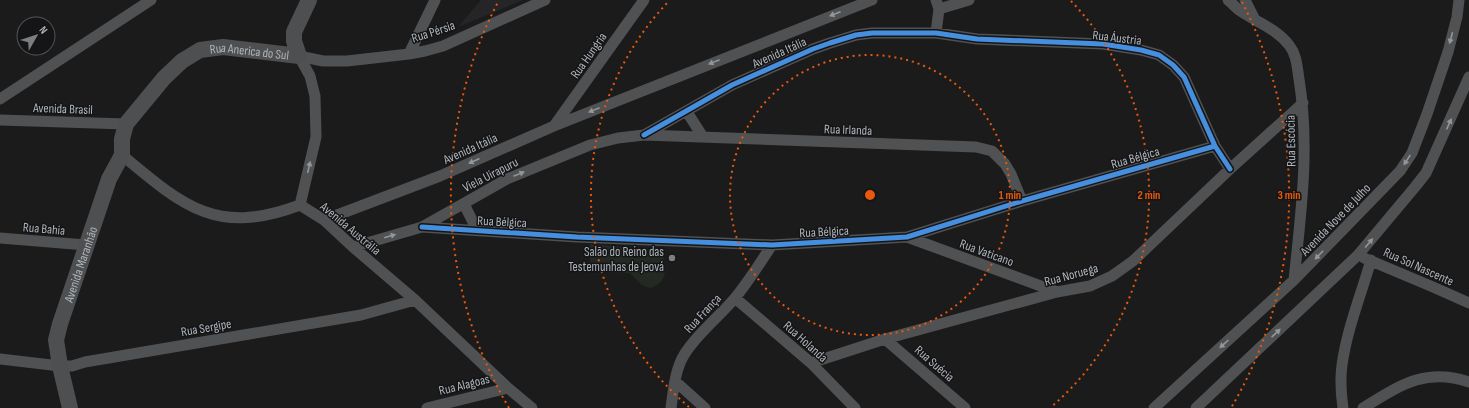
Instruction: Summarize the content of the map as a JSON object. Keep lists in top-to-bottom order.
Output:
{
  "streets": {
    "main road": ["Rua Anerica do Sul", "Avenida Maranhão"],
    "street": [
      "Rua Pérsia",
      "Rua Áustria",
      "Avenida Itália",
      "Rua Hungria",
      "Avenida Brasil",
      "Rua Irlanda",
      "Rua Escócia",
      "Rua Bélgica",
      "Viela Uirapuru",
      "Avenida Nove de Julho",
      "Rua Bahia",
      "Avenida Austrália",
      "Rua Vaticano",
      "Rua Sol Nascente",
      "Rua Noruega",
      "Rua França",
      "Rua Sergipe",
      "Rua Holanda",
      "Rua Suécia",
      "Rua Alagoas"
    ]
  },
  "crossings": [
    ["Rua Pérsia", "Rua Anerica do Sul"],
    ["Rua Áustria", "Avenida Itália"],
    ["Rua Áustria", "Rua Bélgica"],
    ["Rua Áustria", "Rua Noruega"],
    ["Rua Anerica do Sul", "Avenida Brasil"],
    ["Rua Anerica do Sul", "Avenida Austrália"],
    ["Rua Anerica do Sul", "Avenida Maranhão"],
    ["Avenida Itália", "Rua Hungria"],
    ["Avenida Itália", "Rua Irlanda"],
    ["Avenida Itália", "Viela Uirapuru"],
    ["Avenida Itália", "Avenida Austrália"],
    ["Avenida Brasil", "Avenida Maranhão"],
    ["Rua Irlanda", "Rua Bélgica"],
    ["Rua Irlanda", "Viela Uirapuru"],
    ["Rua Escócia", "Avenida Nove de Julho"],
    ["Rua Escócia", "Rua Noruega"],
    ["Rua Bélgica", "Viela Uirapuru"],
    ["Rua Bélgica", "Rua Vaticano"],
    ["Rua Bélgica", "Rua França"],
    ["Viela Uirapuru", "Avenida Austrália"],
    ["Rua Bahia", "Avenida Maranhão"],
    ["Avenida Austrália", "Avenida Maranhão"],
    ["Avenida Austrália", "Rua Sergipe"],
    ["Avenida Austrália", "Rua Alagoas"],
    ["Rua Vaticano", "Rua Noruega"],
    ["Avenida Maranhão", "Rua Sergipe"],
    ["Rua Noruega", "Rua Holanda"],
    ["Rua Noruega", "Rua Suécia"],
    ["Rua França", "Rua Holanda"]
  ],
  "one_way": ["Rua Anerica do Sul", "Viela Uirapuru"],
  "places": ["Salão do Reino das Testemunhas de Jeová"],
  "north": "top right",
  "rings": ["1 min", "2 min", "3 min"]
}
